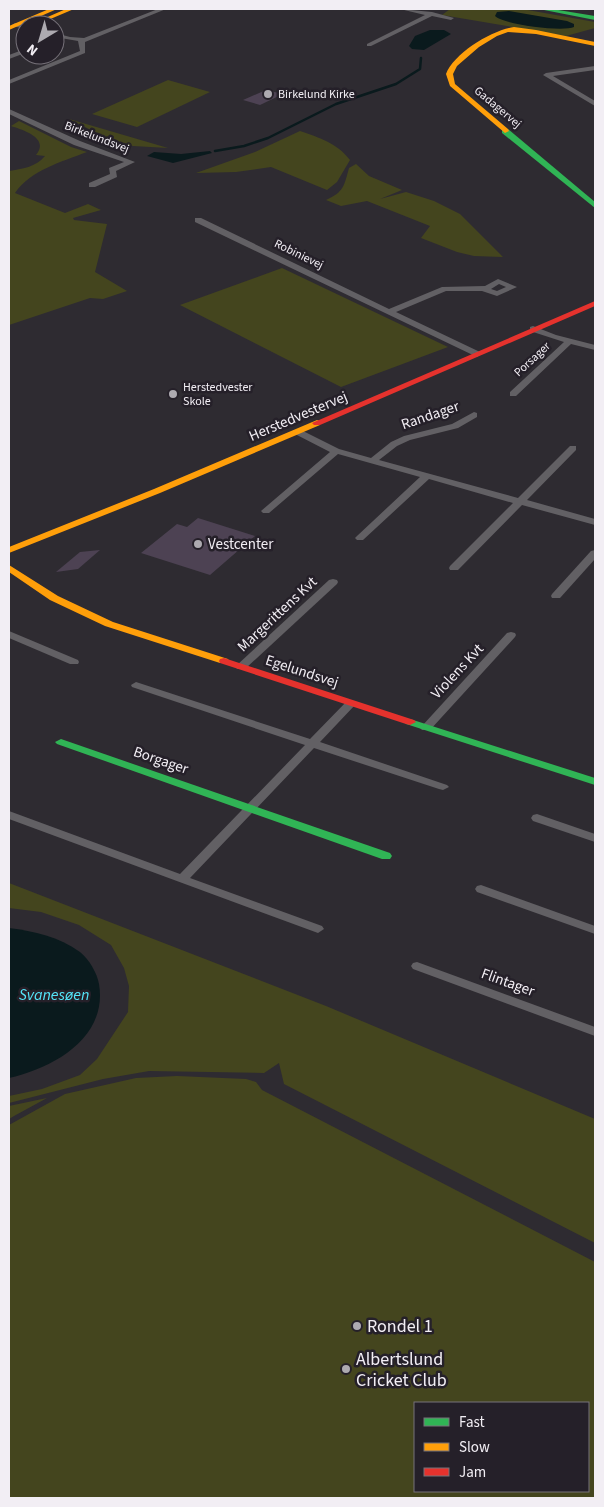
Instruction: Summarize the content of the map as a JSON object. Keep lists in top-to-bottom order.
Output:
{
  "streets": {
    "street": [
      "Gadagervej",
      "Birkelundsvej",
      "Robinievej",
      "Porsager",
      "Randager",
      "Herstedvestervej",
      "Margerittens Kvt",
      "Egelundsvej",
      "Violens Kvt",
      "Borgager",
      "Flintager"
    ]
  },
  "crossings": [
    ["Robinievej", "Herstedvestervej"],
    ["Porsager", "Herstedvestervej"],
    ["Margerittens Kvt", "Egelundsvej"],
    ["Egelundsvej", "Violens Kvt"]
  ],
  "water": ["Svanesøen"],
  "places": [
    "Birkelund Kirke",
    "Herstedvester Skole",
    "Vestcenter",
    "Rondel 1",
    "Albertslund Cricket Club"
  ],
  "legend": ["Fast", "Slow", "Jam"],
  "north": "bottom left"
}
